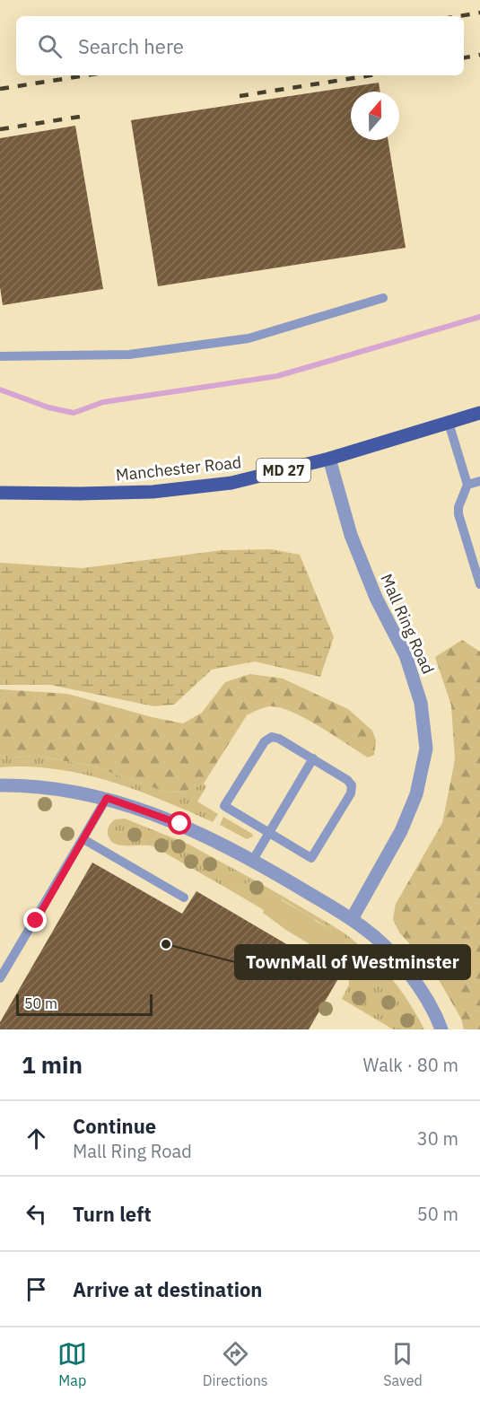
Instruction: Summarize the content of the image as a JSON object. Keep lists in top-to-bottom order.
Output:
{
  "streets": {
    "main road": ["Manchester Road", "MD 27"],
    "street": ["Mall Ring Road"]
  },
  "crossings": [
    ["Manchester Road", "Mall Ring Road"]
  ],
  "places": ["TownMall of Westminster"],
  "scale_bar": "50 m",
  "north": "top",
  "page": {
    "search": "Search here",
    "scale": "50 m",
    "heading": ["1 min", "Walk · 80 m"],
    "list": [
      ["Continue", "Mall Ring Road", "30 m"],
      ["Turn left", "50 m"],
      "Arrive at destination"
    ],
    "nav": ["Map", "Directions", "Saved"]
  }
}
